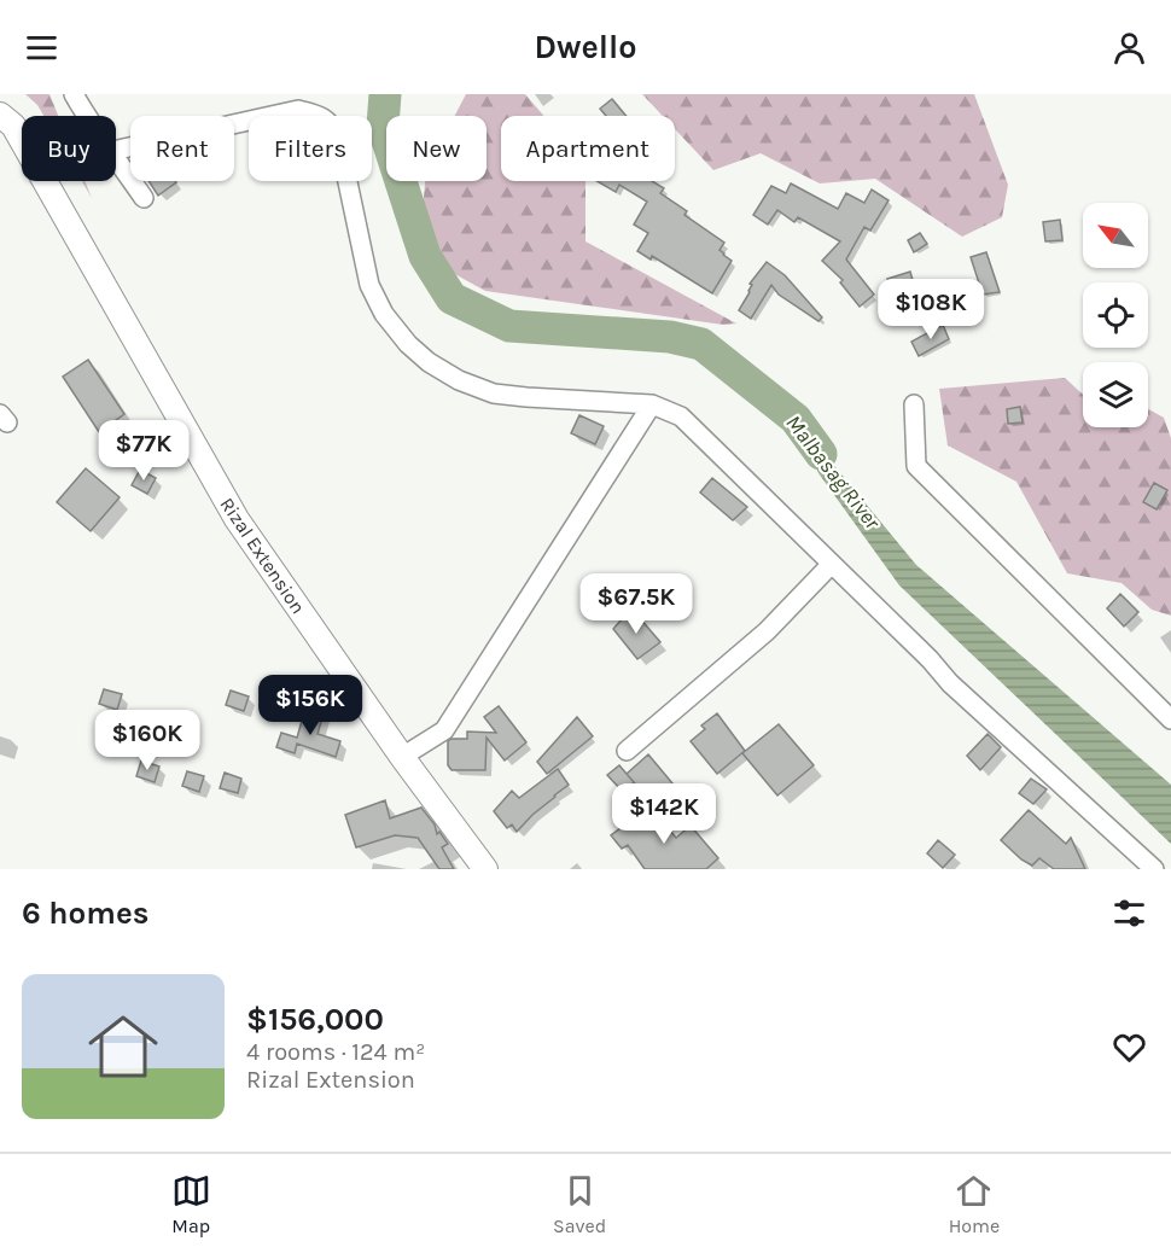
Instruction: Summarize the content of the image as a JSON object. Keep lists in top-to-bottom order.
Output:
{
  "streets": {
    "street": ["Rizal Extension"]
  },
  "water": ["Malbasag River"],
  "north": "top left",
  "page": {
    "header": "Dwello",
    "chip": [
      "Buy",
      "Rent",
      "Filters",
      "New",
      "Apartment"
    ],
    "price": [
      "$108K",
      "$77K",
      "$67.5K",
      "$156K",
      "$160K",
      "$142K"
    ],
    "heading": "6 homes",
    "list": [
      {
        "name": "$156,000",
        "note": "4 rooms · 124 m² · Rizal Extension"
      }
    ],
    "tabs": ["Map", "Saved", "Home"]
  }
}
